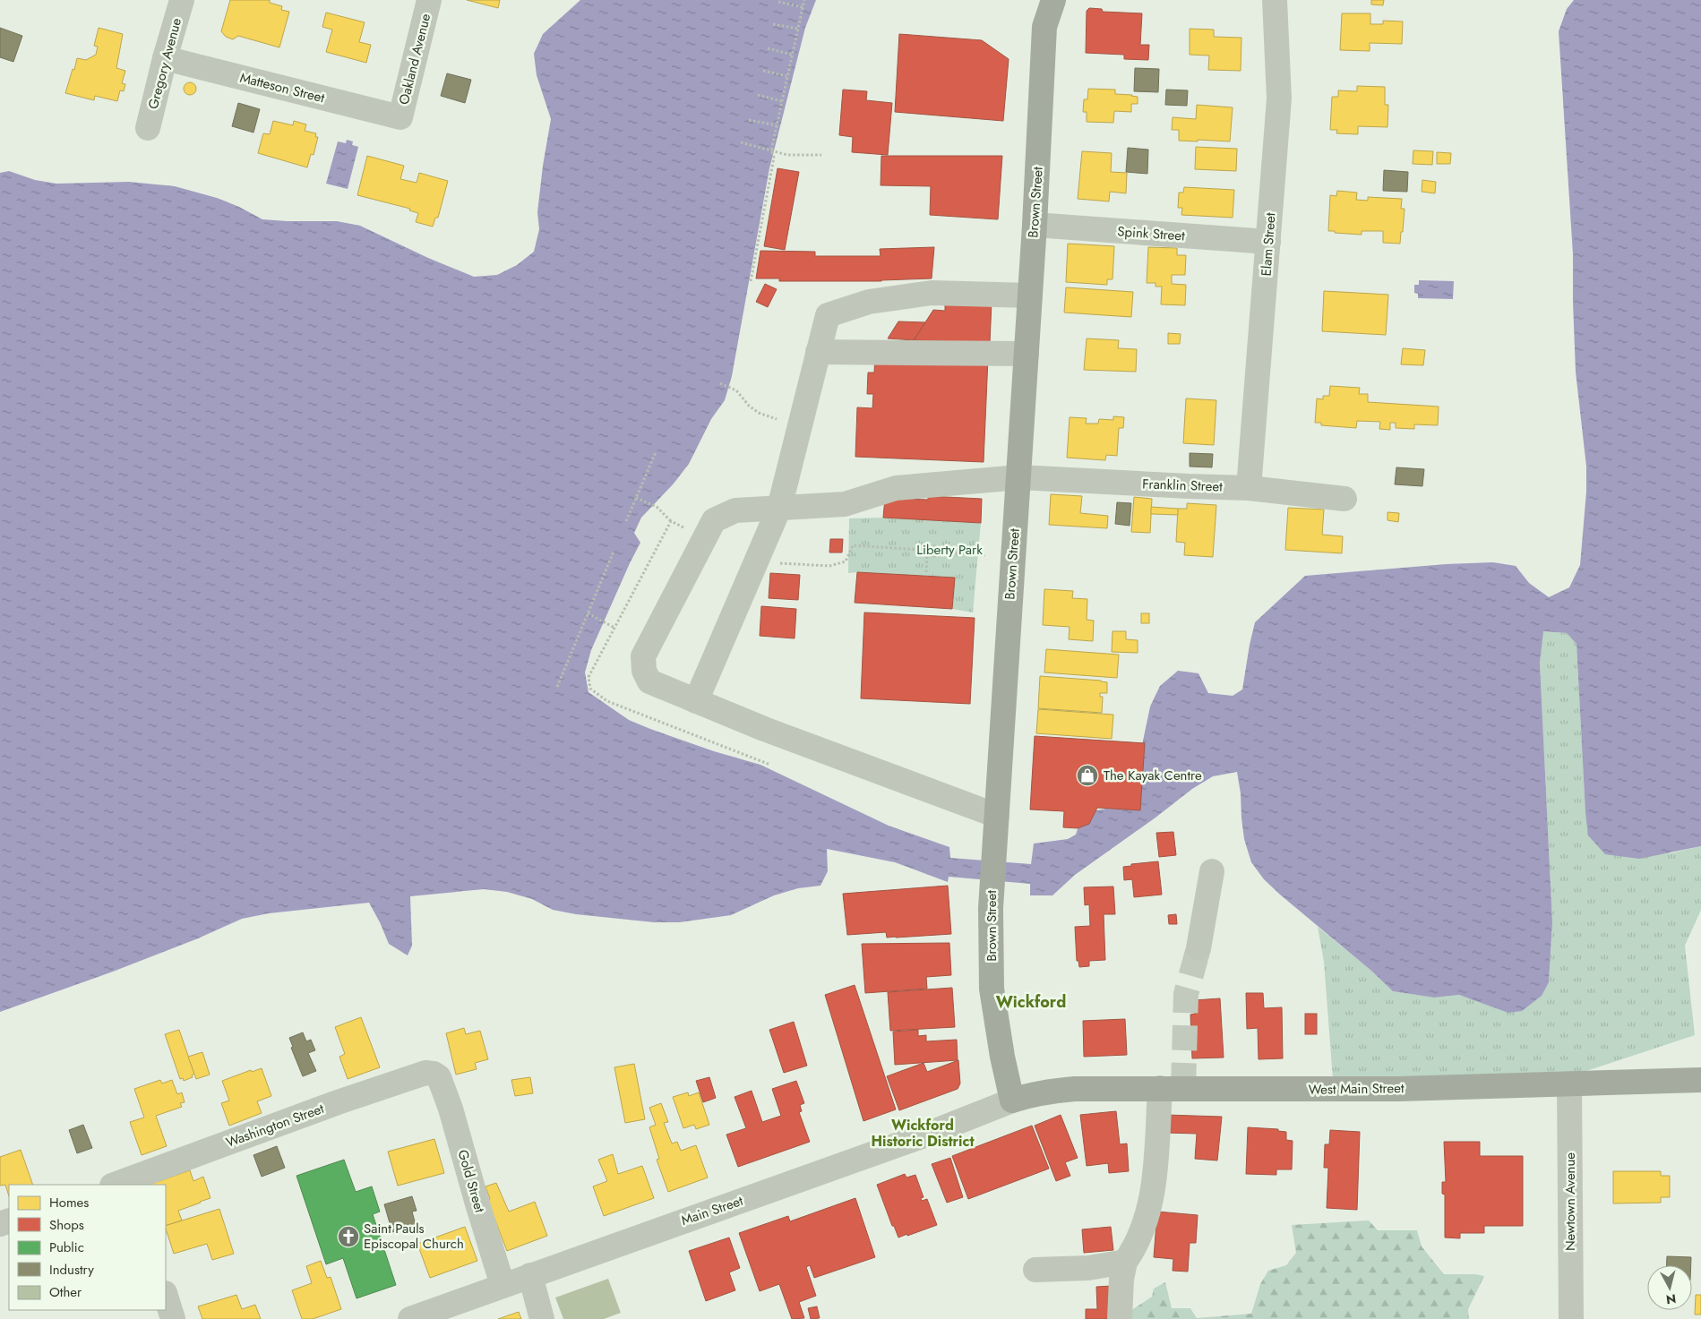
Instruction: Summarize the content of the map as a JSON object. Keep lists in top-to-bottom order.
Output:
{
  "streets": {
    "main road": ["Brown Street", "West Main Street"],
    "street": [
      "Oakland Avenue",
      "Gregory Avenue",
      "Matteson Street",
      "Spink Street",
      "Elam Street",
      "Franklin Street",
      "Washington Street",
      "Gold Street",
      "Newtown Avenue",
      "Main Street"
    ]
  },
  "crossings": [
    ["Oakland Avenue", "Matteson Street"],
    ["Gregory Avenue", "Matteson Street"],
    ["Brown Street", "Spink Street"],
    ["Brown Street", "Franklin Street"],
    ["Brown Street", "West Main Street"],
    ["Brown Street", "Main Street"],
    ["Spink Street", "Elam Street"],
    ["Elam Street", "Franklin Street"],
    ["West Main Street", "Newtown Avenue"],
    ["West Main Street", "Main Street"],
    ["Washington Street", "Gold Street"],
    ["Gold Street", "Main Street"]
  ],
  "districts": ["Wickford", "Wickford Historic District"],
  "parks": ["Liberty Park"],
  "places": {
    "shop": ["The Kayak Centre"],
    "church": ["Saint Pauls Episcopal Church"]
  },
  "legend": [
    "Homes",
    "Shops",
    "Public",
    "Industry",
    "Other"
  ],
  "north": "bottom"
}
